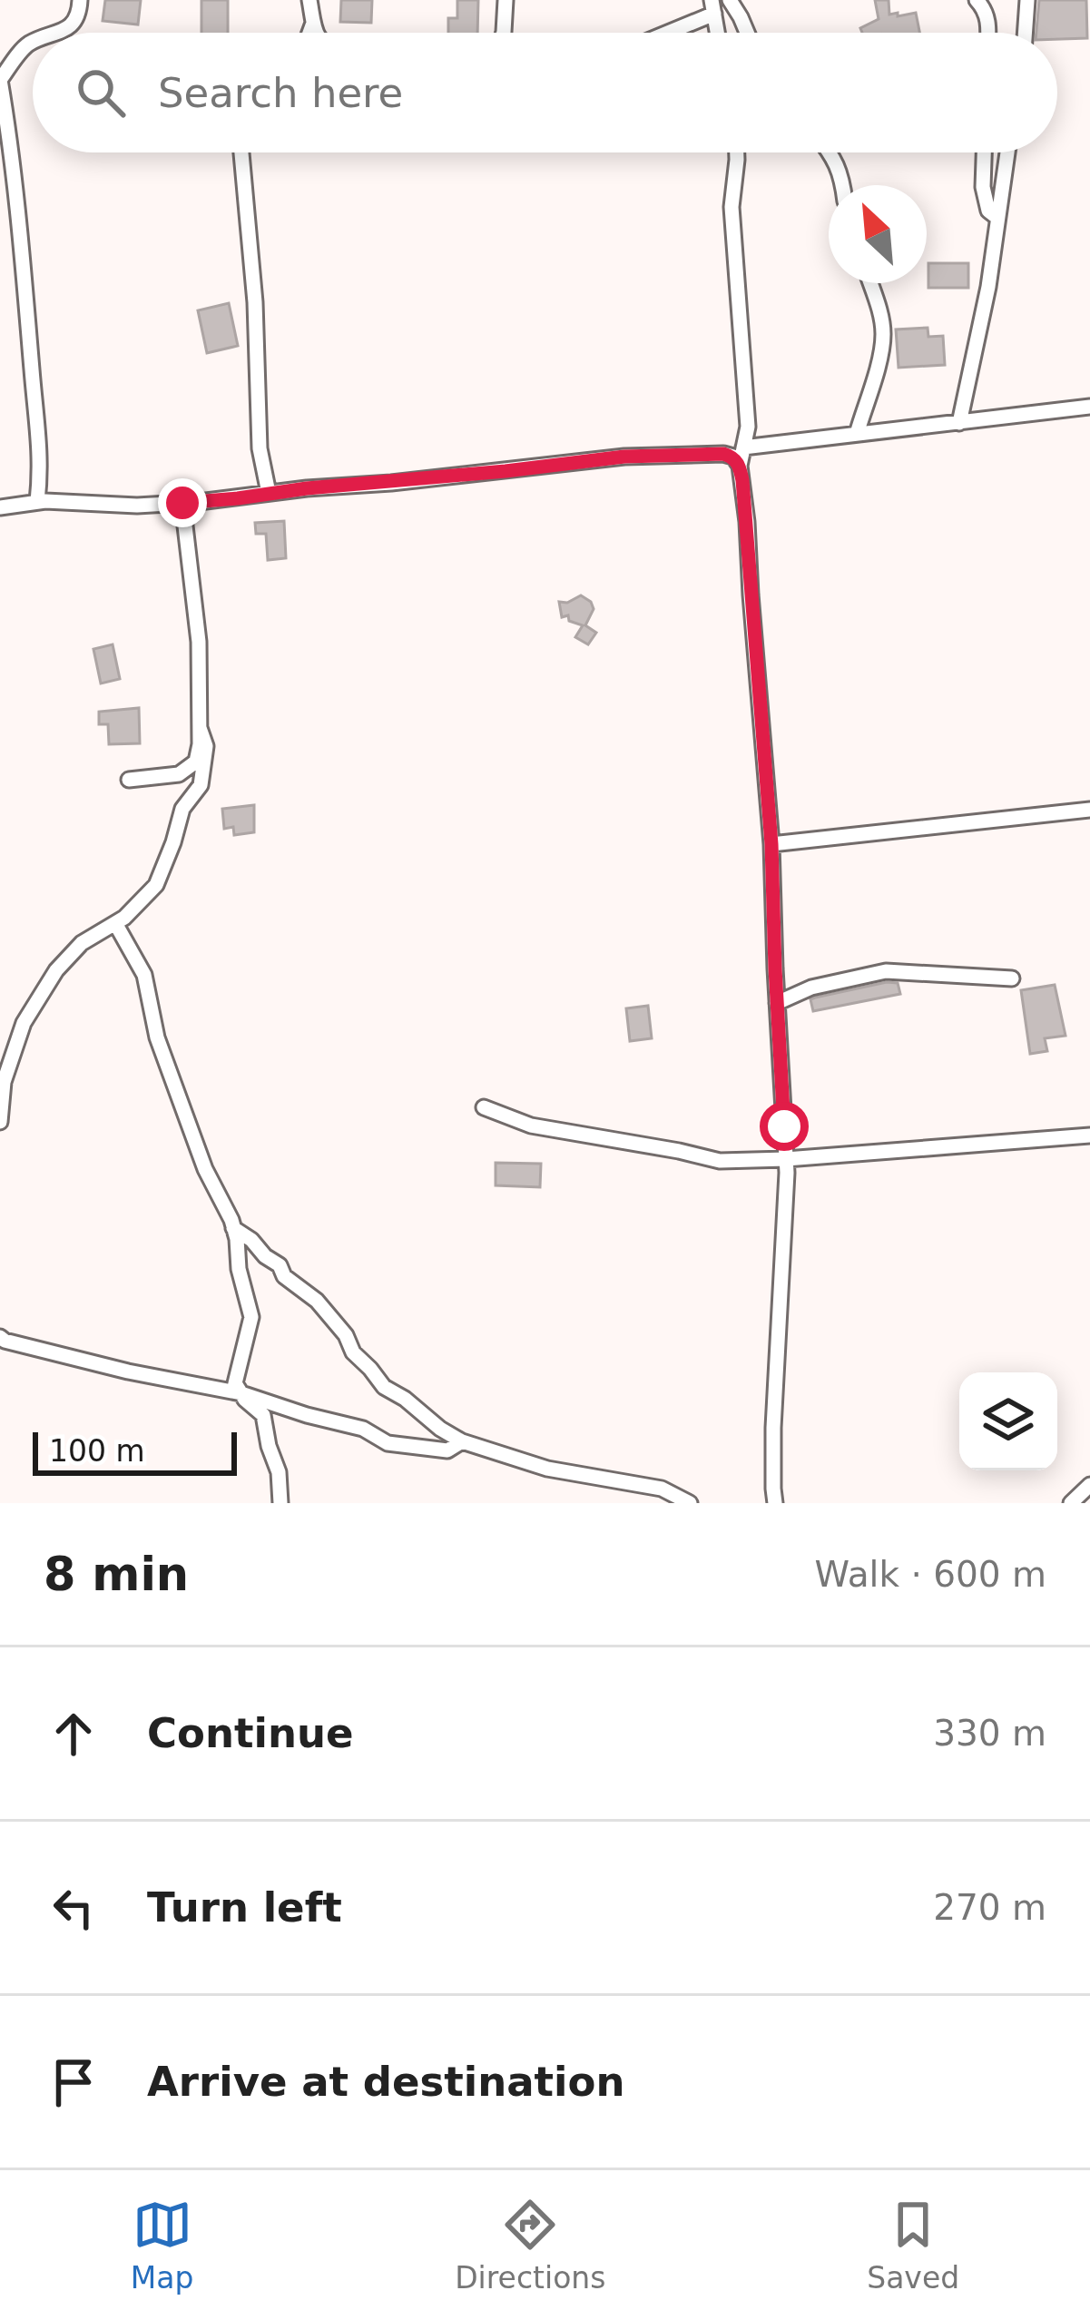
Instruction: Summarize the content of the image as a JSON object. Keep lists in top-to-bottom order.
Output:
{
  "scale_bar": "100 m",
  "north": "top left",
  "page": {
    "search": "Search here",
    "scale": "100 m",
    "heading": ["8 min", "Walk · 600 m"],
    "list": [
      ["Continue", "330 m"],
      ["Turn left", "270 m"],
      "Arrive at destination"
    ],
    "nav": ["Map", "Directions", "Saved"]
  }
}
